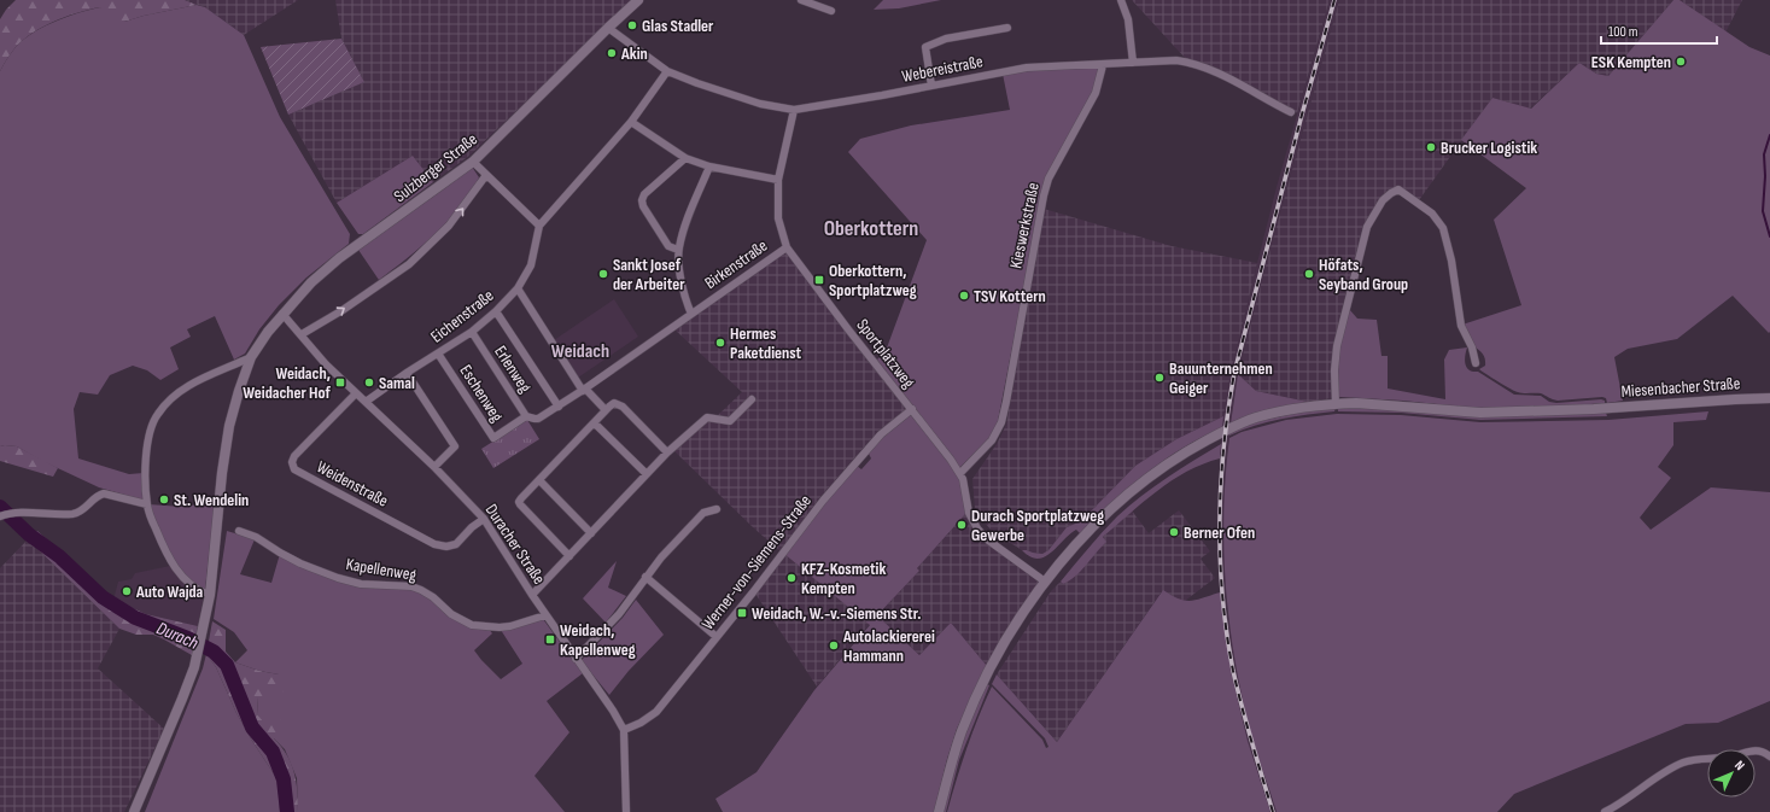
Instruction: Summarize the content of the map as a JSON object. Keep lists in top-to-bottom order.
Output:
{
  "streets": {
    "street": [
      "Webereistraße",
      "Sulzberger Straße",
      "Kieswerkstraße",
      "Birkenstraße",
      "Eichenstraße",
      "Sportplatzweg",
      "Erlenweg",
      "Miesenbacher Straße",
      "Eschenweg",
      "Weidenstraße",
      "Duracher Straße",
      "Werner-von-Siemens-Straße",
      "Kapellenweg"
    ]
  },
  "crossings": [
    ["Webereistraße", "Sulzberger Straße"],
    ["Webereistraße", "Kieswerkstraße"],
    ["Webereistraße", "Eichenstraße"],
    ["Webereistraße", "Sportplatzweg"],
    ["Sulzberger Straße", "Duracher Straße"],
    ["Kieswerkstraße", "Sportplatzweg"],
    ["Birkenstraße", "Sportplatzweg"],
    ["Birkenstraße", "Erlenweg"],
    ["Eichenstraße", "Erlenweg"],
    ["Eichenstraße", "Eschenweg"],
    ["Eichenstraße", "Duracher Straße"],
    ["Sportplatzweg", "Miesenbacher Straße"],
    ["Sportplatzweg", "Werner-von-Siemens-Straße"],
    ["Erlenweg", "Eschenweg"],
    ["Weidenstraße", "Duracher Straße"],
    ["Duracher Straße", "Werner-von-Siemens-Straße"],
    ["Duracher Straße", "Kapellenweg"]
  ],
  "districts": ["Oberkottern", "Weidach"],
  "water": ["Durach"],
  "places": {
    "other": [
      "Glas Stadler",
      "Akin",
      "ESK Kempten",
      "Brucker Logistik",
      "Sankt Josef der Arbeiter",
      "Höfats, Seyband Group",
      "TSV Kottern",
      "Hermes Paketdienst",
      "Bauunternehmen Geiger",
      "Samal",
      "St. Wendelin",
      "Durach Sportplatzweg Gewerbe",
      "Berner Ofen",
      "KFZ-Kosmetik Kempten",
      "Auto Wajda",
      "Autolackiererei Hammann"
    ],
    "transit": [
      "Oberkottern, Sportplatzweg",
      "Weidach, Weidacher Hof",
      "Weidach, W.-v.-Siemens Str.",
      "Weidach, Kapellenweg"
    ]
  },
  "scale_bar": "100 m",
  "north": "top right"
}
